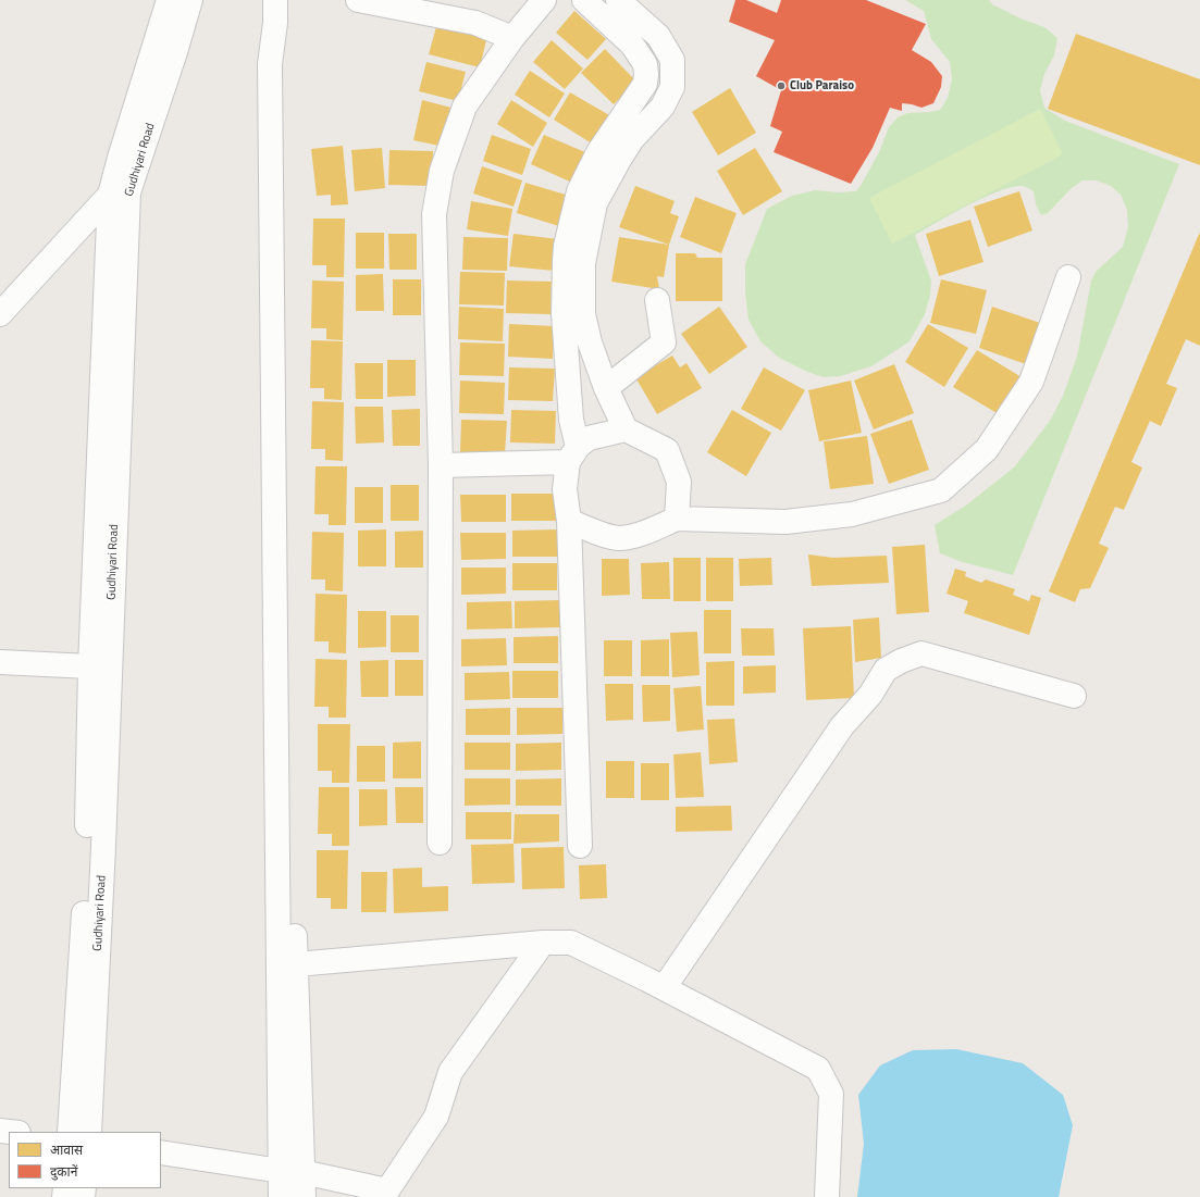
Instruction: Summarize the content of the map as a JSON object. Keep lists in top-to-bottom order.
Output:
{
  "streets": {
    "street": ["Gudhiyari Road"]
  },
  "places": ["Club Paraiso"],
  "legend": ["आवास", "दुकानें"]
}
